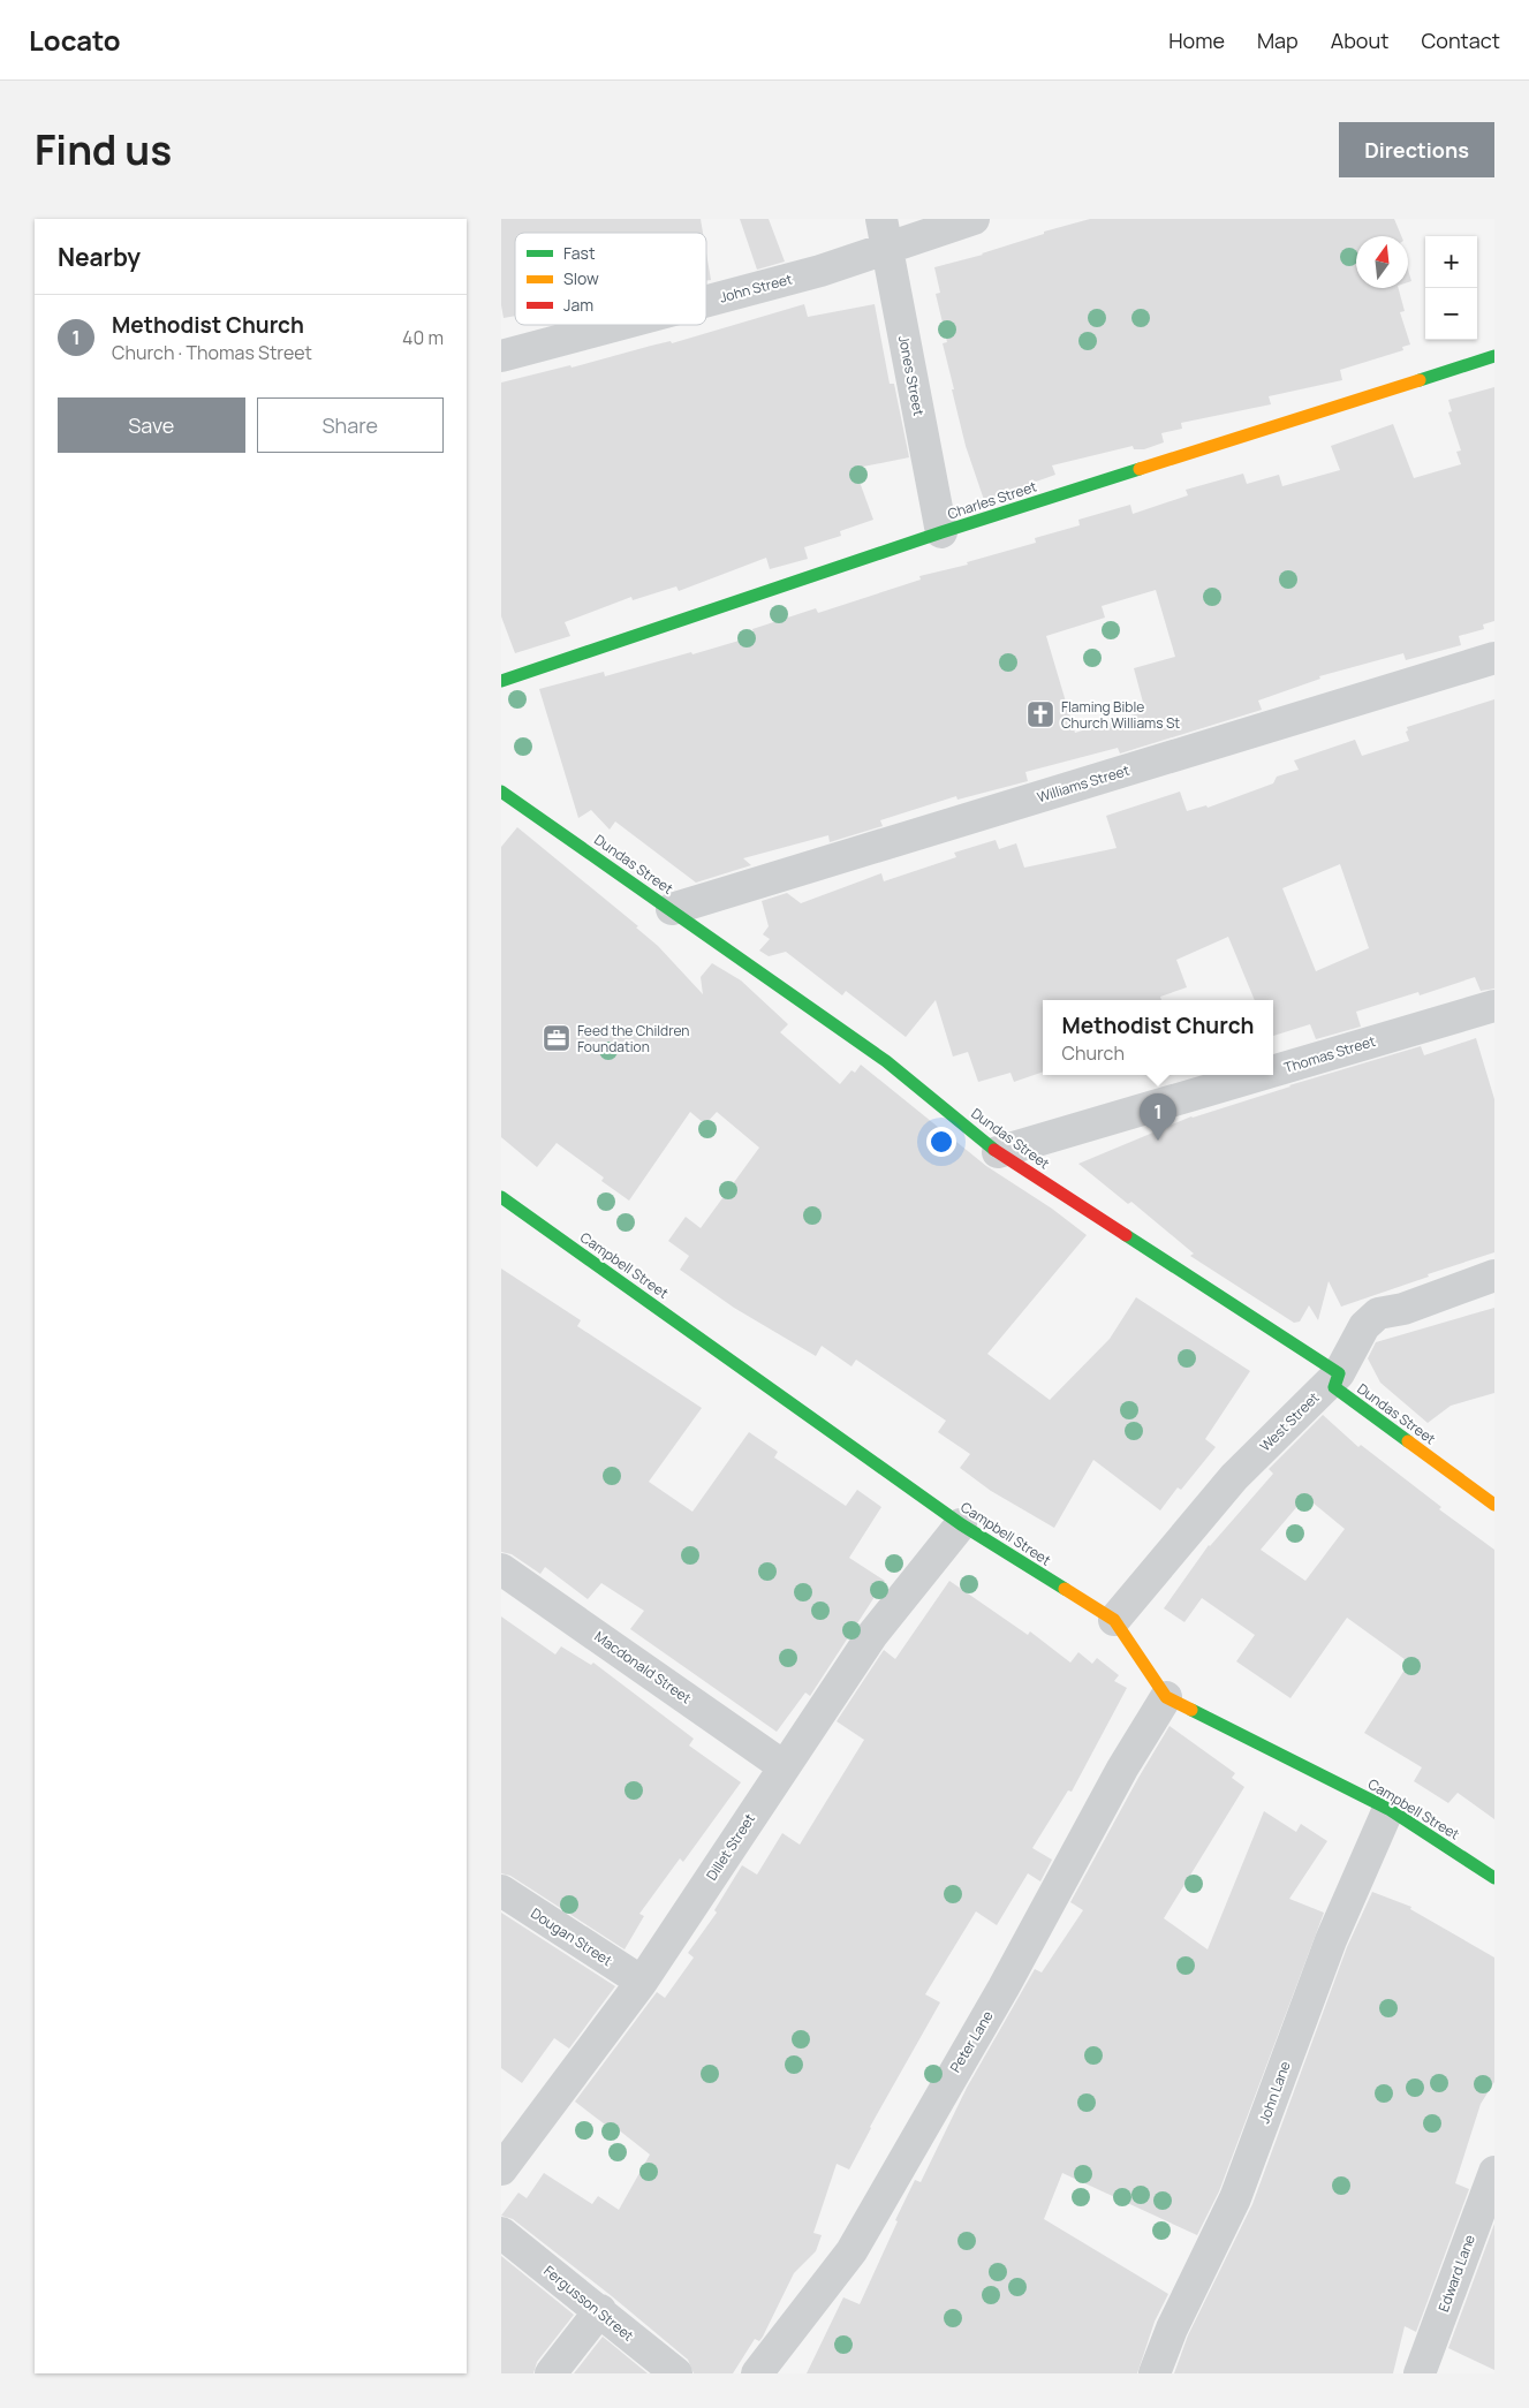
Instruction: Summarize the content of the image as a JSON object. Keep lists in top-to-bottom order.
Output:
{
  "streets": {
    "street": [
      "John Street",
      "Jones Street",
      "Charles Street",
      "Williams Street",
      "Dundas Street",
      "Thomas Street",
      "Campbell Street",
      "West Street",
      "Macdonald Street",
      "Dillet Street",
      "Dougan Street",
      "Peter Lane",
      "John Lane",
      "Edward Lane",
      "Fergusson Street"
    ]
  },
  "crossings": [
    ["John Street", "Jones Street"],
    ["Jones Street", "Charles Street"],
    ["Williams Street", "Dundas Street"],
    ["Dundas Street", "Thomas Street"],
    ["Dundas Street", "West Street"],
    ["Campbell Street", "West Street"],
    ["Campbell Street", "Dillet Street"],
    ["Campbell Street", "Peter Lane"],
    ["Campbell Street", "John Lane"],
    ["Macdonald Street", "Dillet Street"],
    ["Dillet Street", "Dougan Street"]
  ],
  "places": {
    "church": ["Flaming Bible Church Williams St"],
    "office": ["Feed the Children Foundation"]
  },
  "legend": ["Fast", "Slow", "Jam"],
  "north": "top",
  "page": {
    "header": "Locato",
    "nav": [
      "Home",
      "Map",
      "About",
      "Contact"
    ],
    "title": "Find us",
    "buttons": [
      "Directions",
      ["Save", "Share"]
    ],
    "heading": "Nearby",
    "map_buttons": ["+", "−"],
    "list": [
      {
        "mark": "1",
        "name": "Methodist Church",
        "note": "Church · Thomas Street",
        "value": "40 m"
      }
    ],
    "popup": ["Methodist Church", "Church"],
    "pins": "1"
  }
}
